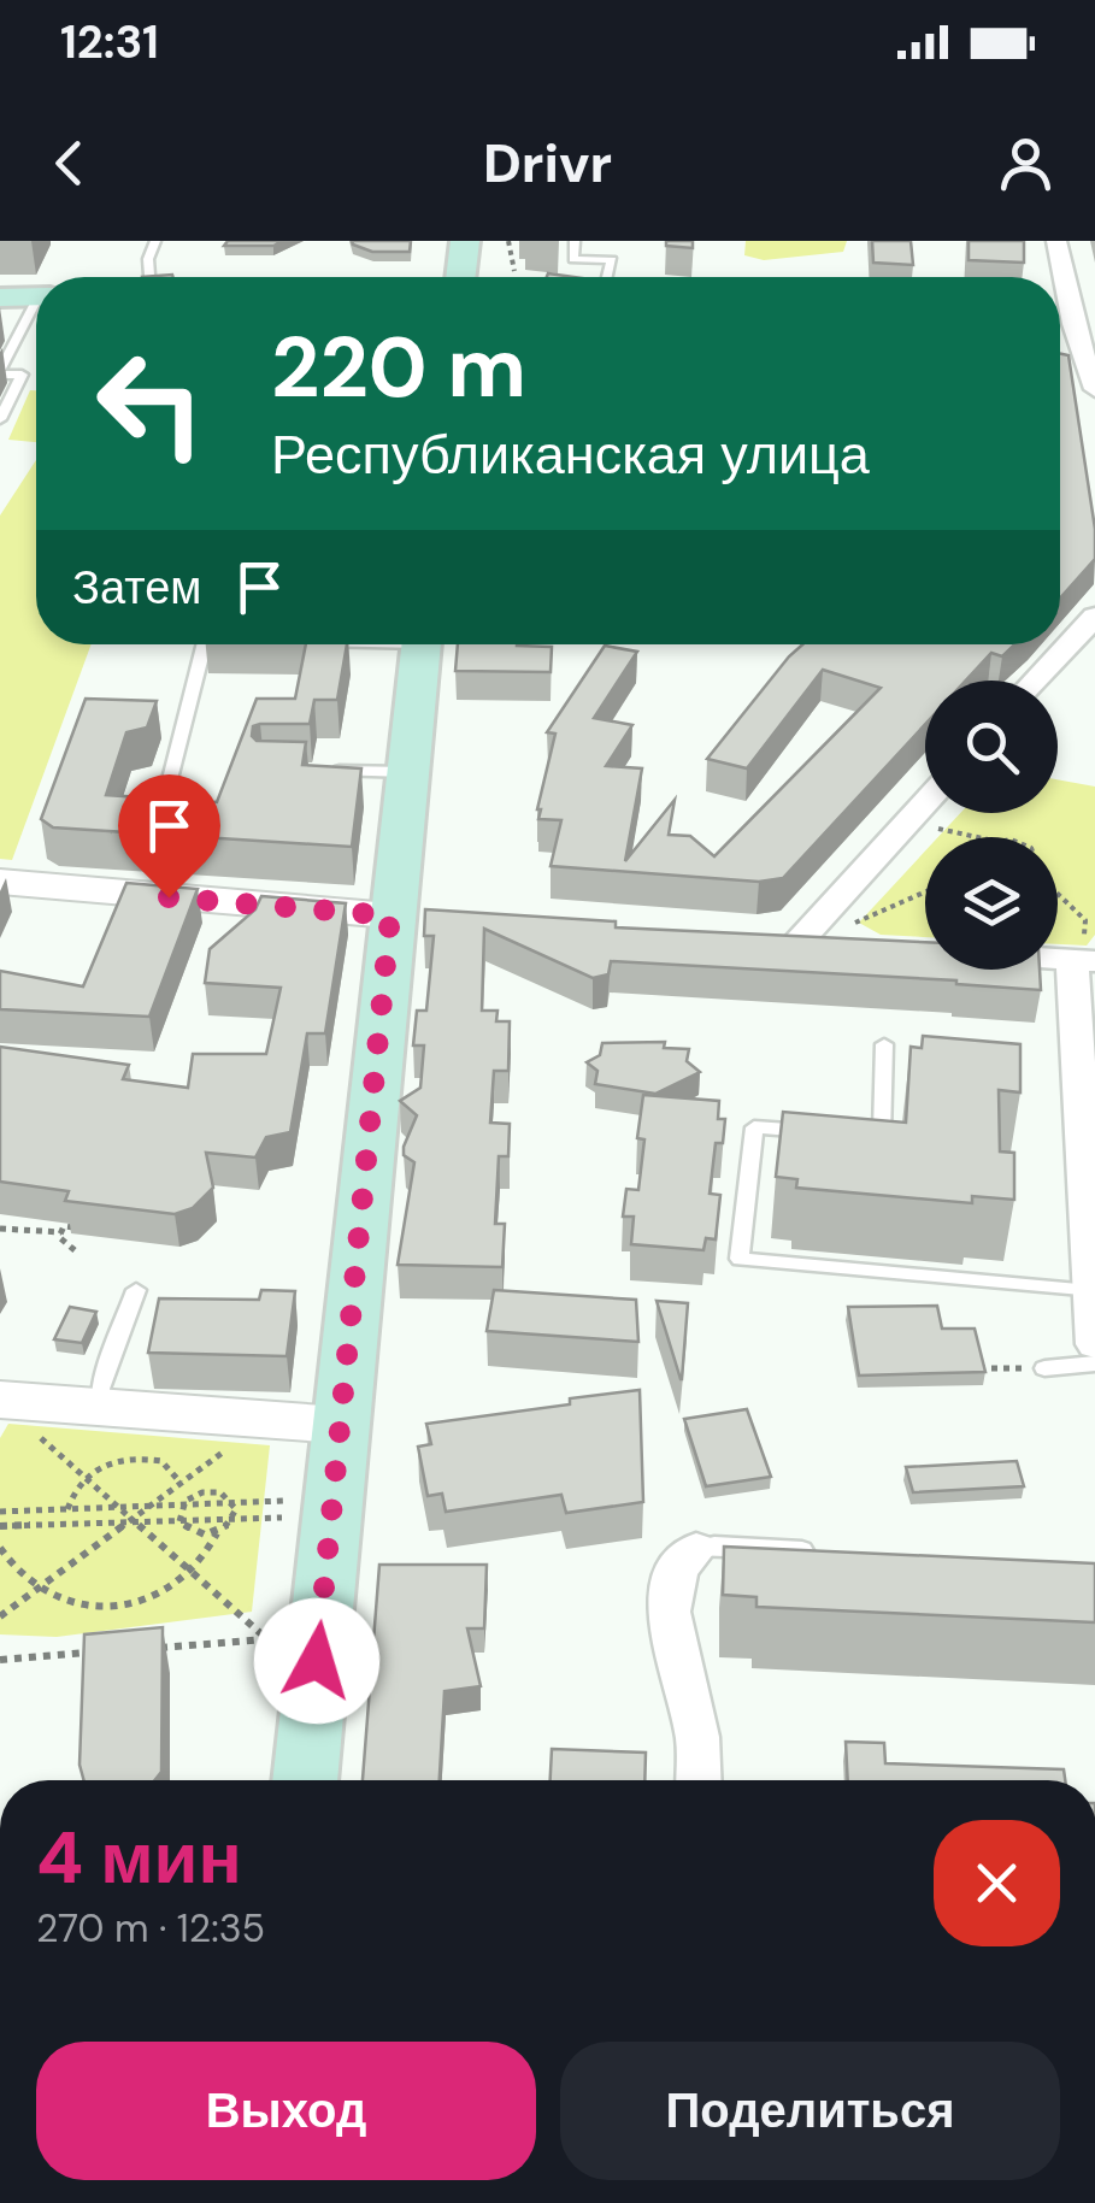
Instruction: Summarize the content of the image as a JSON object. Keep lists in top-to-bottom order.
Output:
{
  "page": {
    "status": "12:31",
    "header": "Drivr",
    "turn": ["220 m", "Республиканская улица"],
    "then": "Затем",
    "heading": ["4 мин", "270 m · 12:35"],
    "buttons": ["Выход", "Поделиться"]
  }
}
